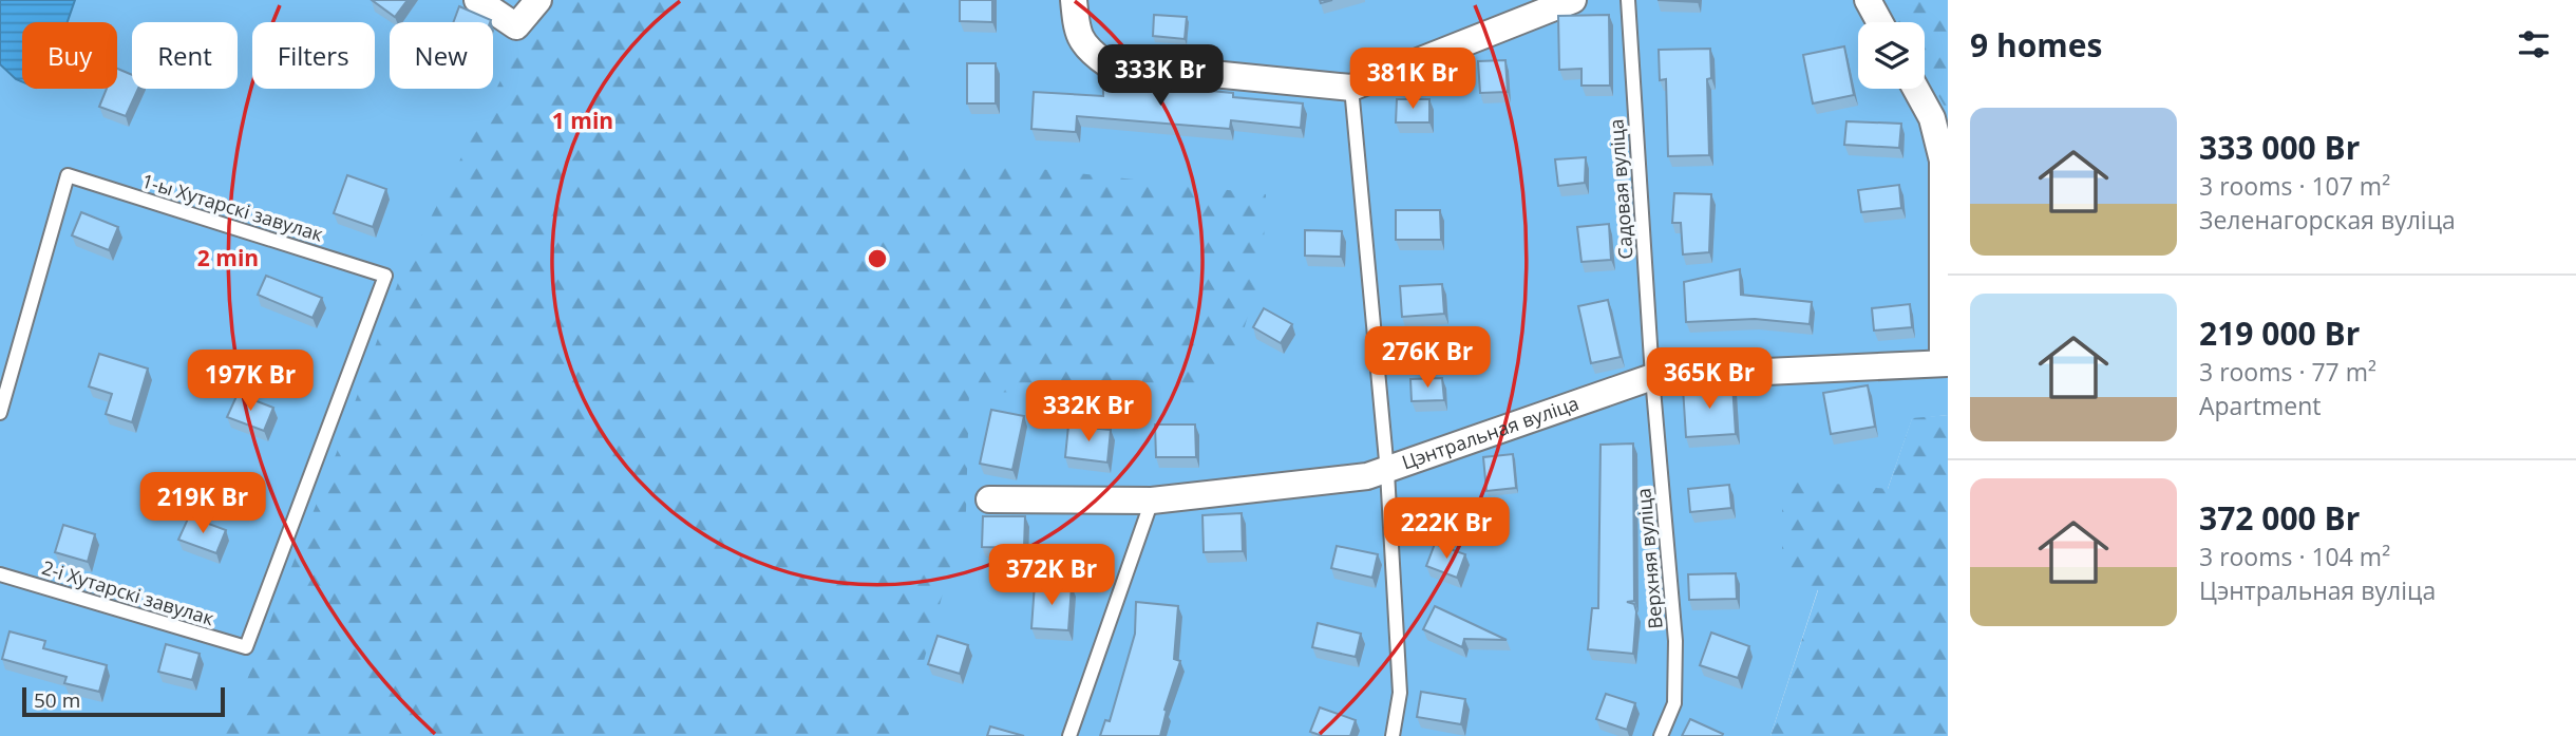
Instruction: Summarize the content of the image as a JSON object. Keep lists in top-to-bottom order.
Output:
{
  "streets": {
    "street": ["Цэнтральная вуліца"],
    "lane": [
      "Садовая вуліца",
      "1-ы Хутарскі завулак",
      "Верхняя вуліца",
      "2-і Хутарскі завулак"
    ]
  },
  "crossings": [
    ["Садовая вуліца", "Цэнтральная вуліца"],
    ["Садовая вуліца", "Верхняя вуліца"],
    ["1-ы Хутарскі завулак", "2-і Хутарскі завулак"],
    ["Цэнтральная вуліца", "Верхняя вуліца"]
  ],
  "scale_bar": "50 m",
  "page": {
    "heading": "9 homes",
    "chip": [
      "Buy",
      "Rent",
      "Filters",
      "New"
    ],
    "price": [
      "333K Br",
      "381K Br",
      "276K Br",
      "365K Br",
      "197K Br",
      "332K Br",
      "219K Br",
      "222K Br",
      "372K Br"
    ],
    "list": [
      {
        "name": "333 000 Br",
        "note": "3 rooms · 107 m² · Зеленагорская вуліца"
      },
      {
        "name": "219 000 Br",
        "note": "3 rooms · 77 m² · Apartment"
      },
      {
        "name": "372 000 Br",
        "note": "3 rooms · 104 m² · Цэнтральная вуліца"
      }
    ],
    "scale": "50 m"
  },
  "rings": ["1 min", "2 min"]
}
